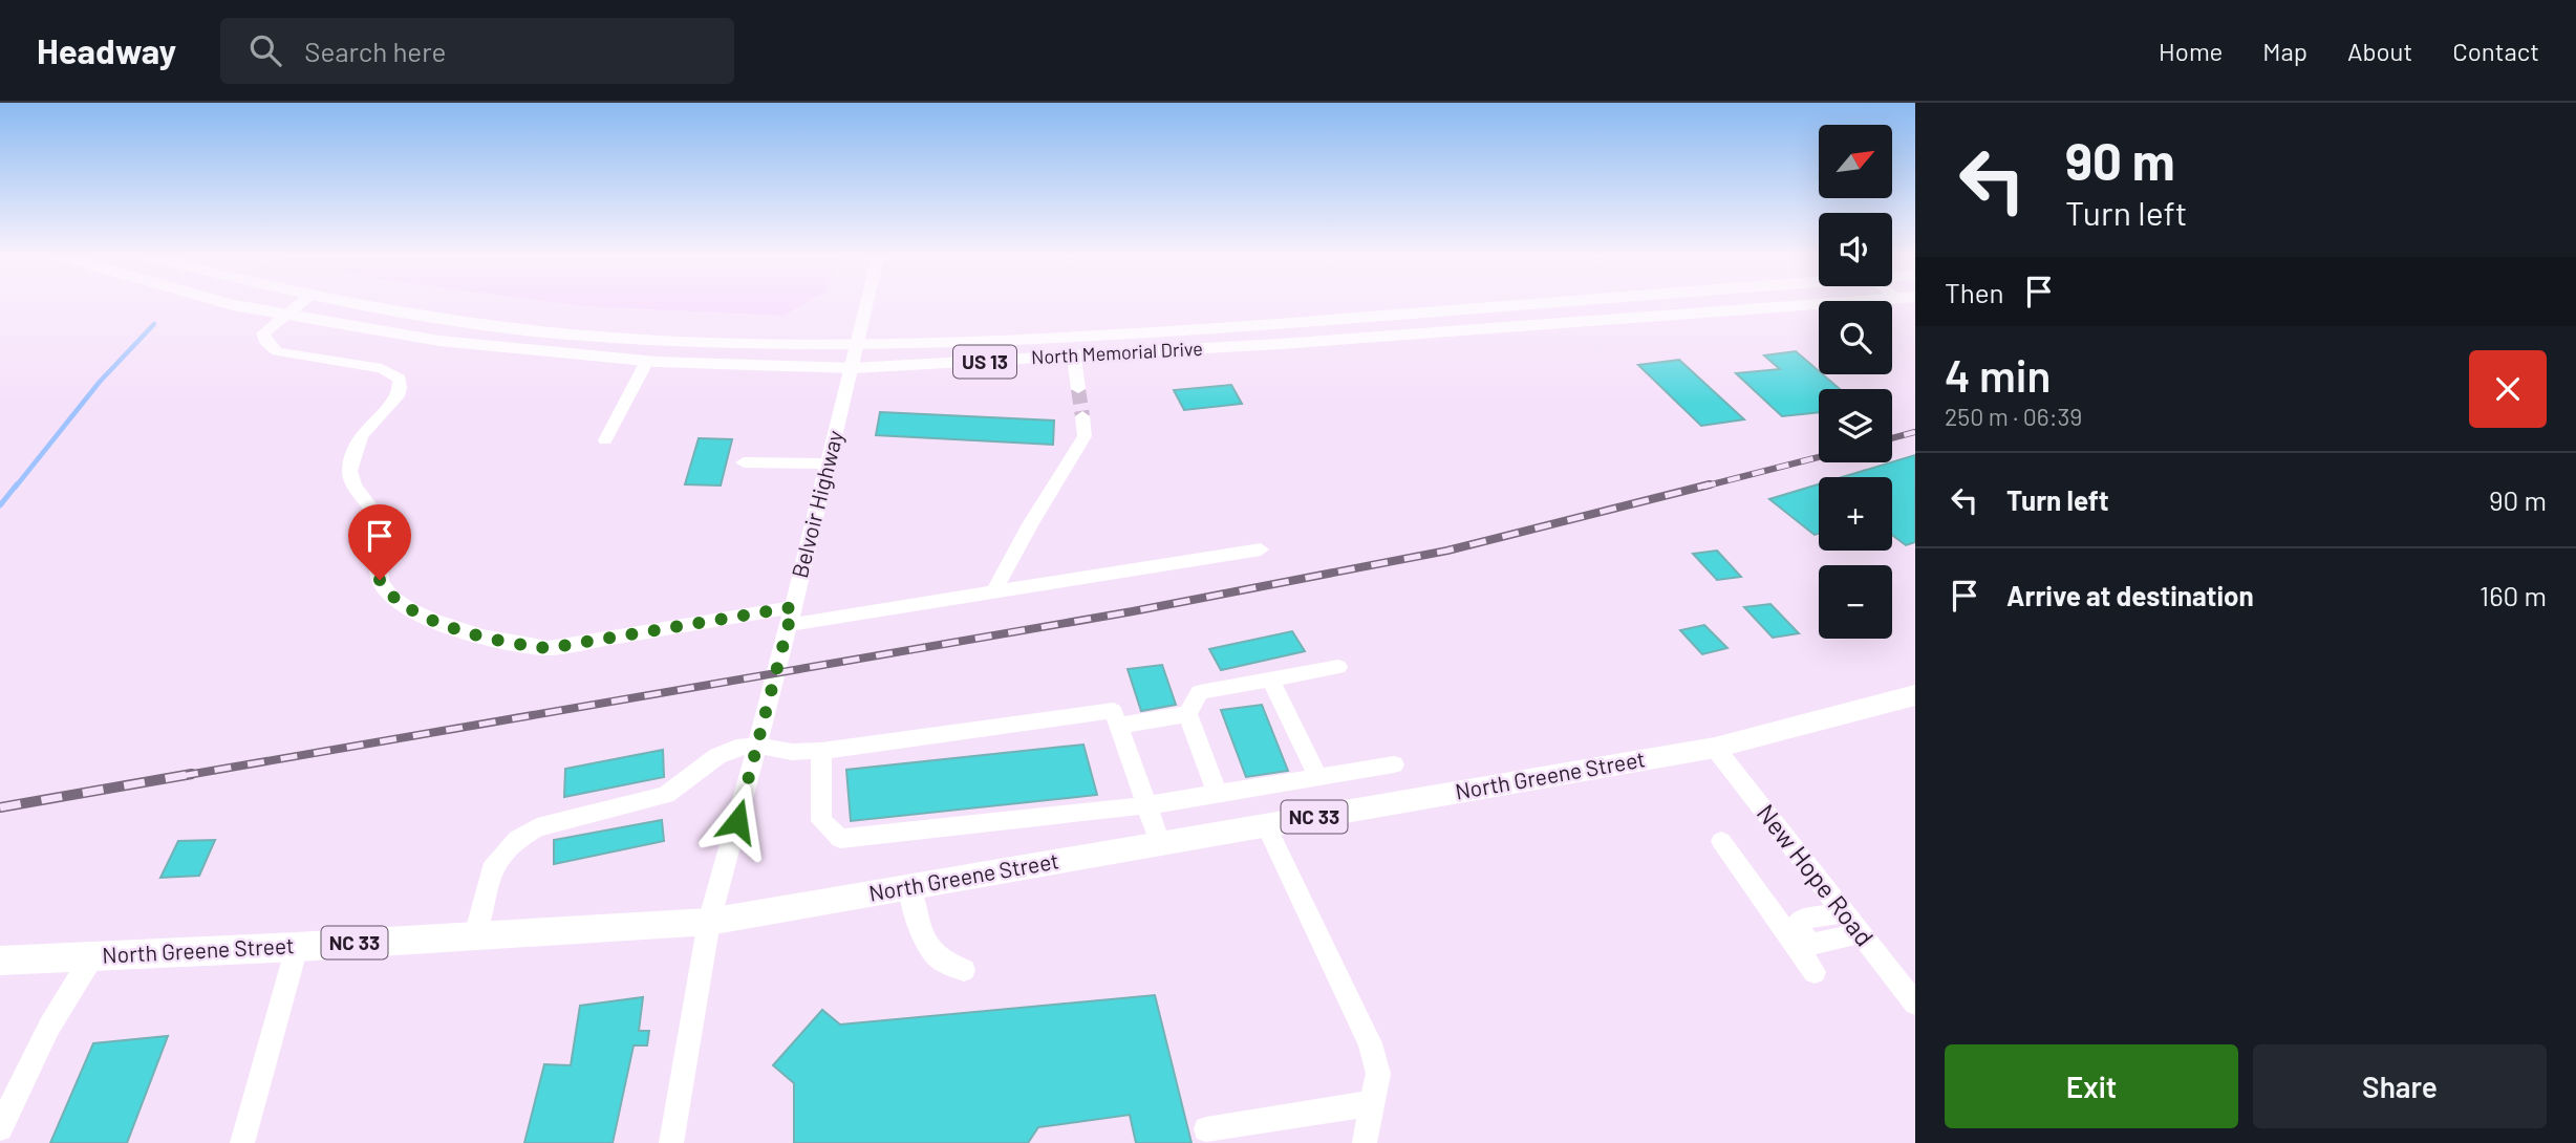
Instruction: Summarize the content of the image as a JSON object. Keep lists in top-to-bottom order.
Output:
{
  "streets": {
    "main road": [
      "North Memorial Drive",
      "US 13",
      "North Greene Street",
      "NC 33"
    ],
    "street": ["Belvoir Highway", "New Hope Road"]
  },
  "crossings": [
    ["North Memorial Drive", "Belvoir Highway"],
    ["Belvoir Highway", "North Greene Street"],
    ["North Greene Street", "New Hope Road"]
  ],
  "north": "top right",
  "page": {
    "header": "Headway",
    "search": "Search here",
    "nav": [
      "Home",
      "Map",
      "About",
      "Contact"
    ],
    "turn": ["90 m", "Turn left"],
    "map_buttons": ["+", "−"],
    "then": "Then",
    "heading": ["4 min", "250 m · 06:39"],
    "list": [
      {
        "name": "Turn left",
        "value": "90 m"
      },
      {
        "name": "Arrive at destination",
        "value": "160 m"
      }
    ],
    "buttons": ["Exit", "Share"]
  }
}
